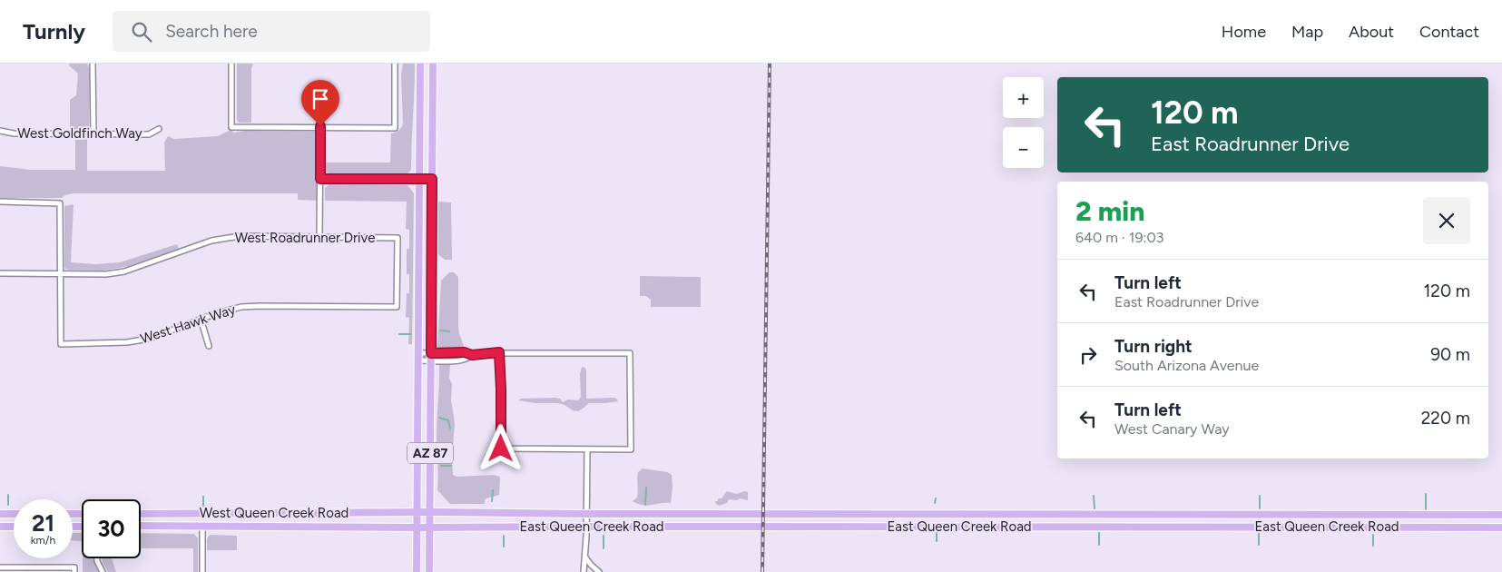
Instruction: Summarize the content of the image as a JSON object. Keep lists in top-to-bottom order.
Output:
{
  "streets": {
    "main road": ["AZ 87", "West Queen Creek Road", "East Queen Creek Road"],
    "street": ["West Goldfinch Way", "West Roadrunner Drive", "West Hawk Way"]
  },
  "crossings": [
    ["West Roadrunner Drive", "West Hawk Way"],
    ["AZ 87", "West Queen Creek Road"],
    ["AZ 87", "East Queen Creek Road"],
    ["West Queen Creek Road", "East Queen Creek Road"]
  ],
  "page": {
    "header": "Turnly",
    "search": "Search here",
    "nav": [
      "Home",
      "Map",
      "About",
      "Contact"
    ],
    "map_buttons": ["+", "−"],
    "turn": ["120 m", "East Roadrunner Drive"],
    "heading": ["2 min", "640 m · 19:03"],
    "list": [
      {
        "name": "Turn left",
        "note": "East Roadrunner Drive",
        "value": "120 m"
      },
      {
        "name": "Turn right",
        "note": "South Arizona Avenue",
        "value": "90 m"
      },
      {
        "name": "Turn left",
        "note": "West Canary Way",
        "value": "220 m"
      }
    ],
    "speed": "21 km/h",
    "limit": "30"
  }
}
